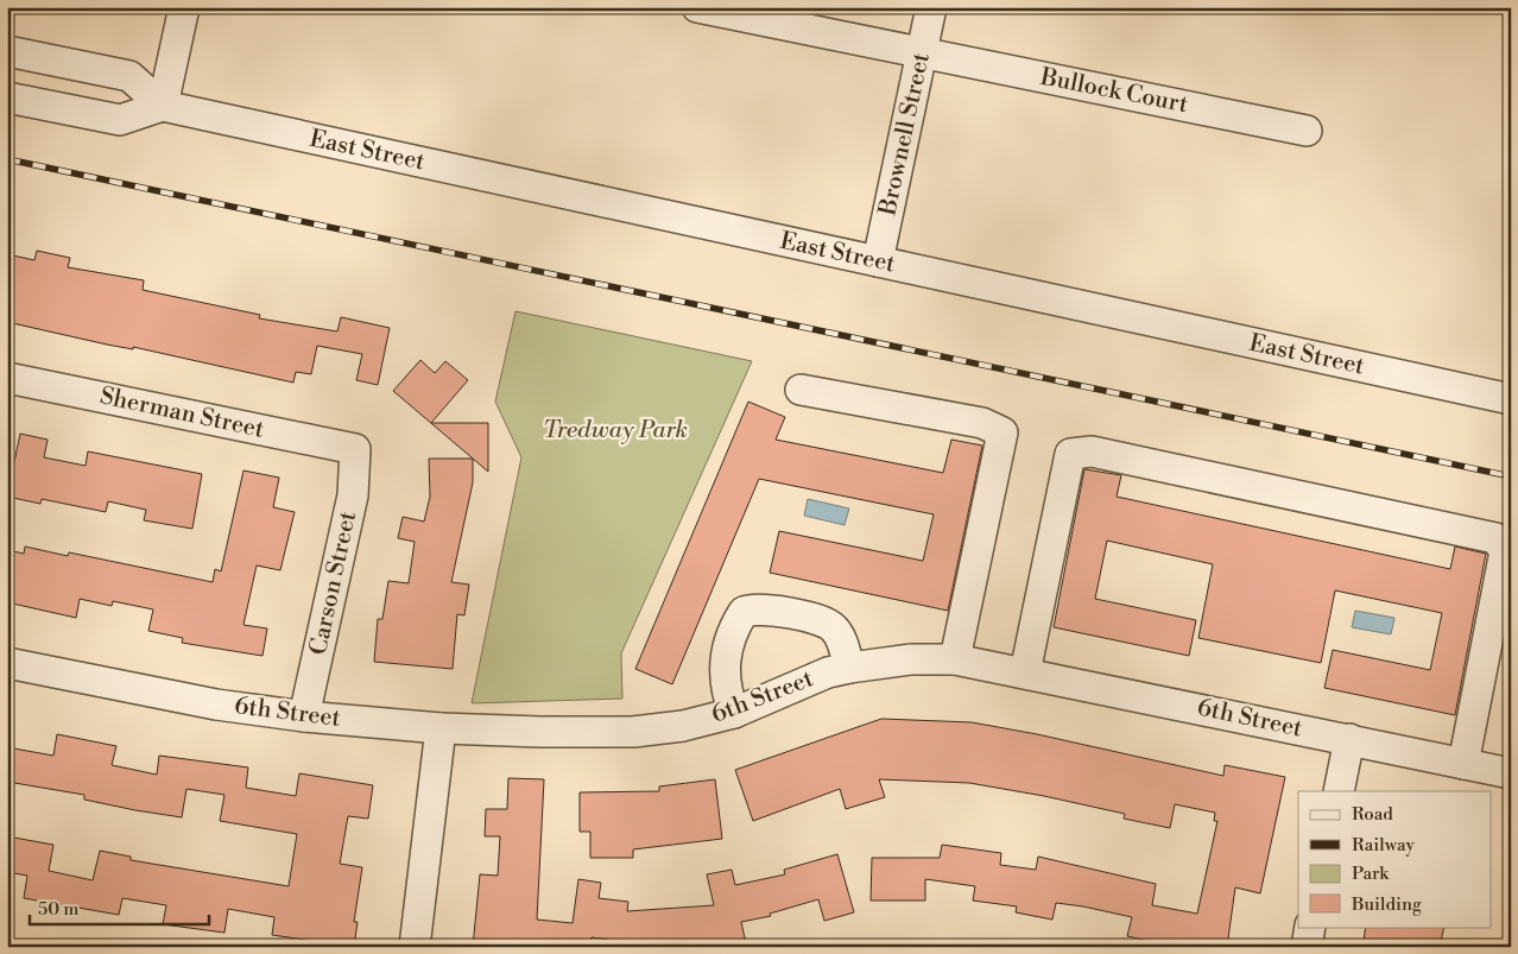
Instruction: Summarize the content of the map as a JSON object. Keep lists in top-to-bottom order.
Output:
{
  "streets": {
    "street": [
      "Bullock Court",
      "Brownell Street",
      "East Street",
      "Sherman Street",
      "Carson Street",
      "6th Street"
    ]
  },
  "crossings": [
    ["Bullock Court", "Brownell Street"],
    ["Brownell Street", "East Street"],
    ["Sherman Street", "Carson Street"],
    ["Carson Street", "6th Street"]
  ],
  "parks": ["Tredway Park"],
  "legend": [
    "Road",
    "Railway",
    "Park",
    "Building"
  ],
  "scale_bar": "50 m"
}
